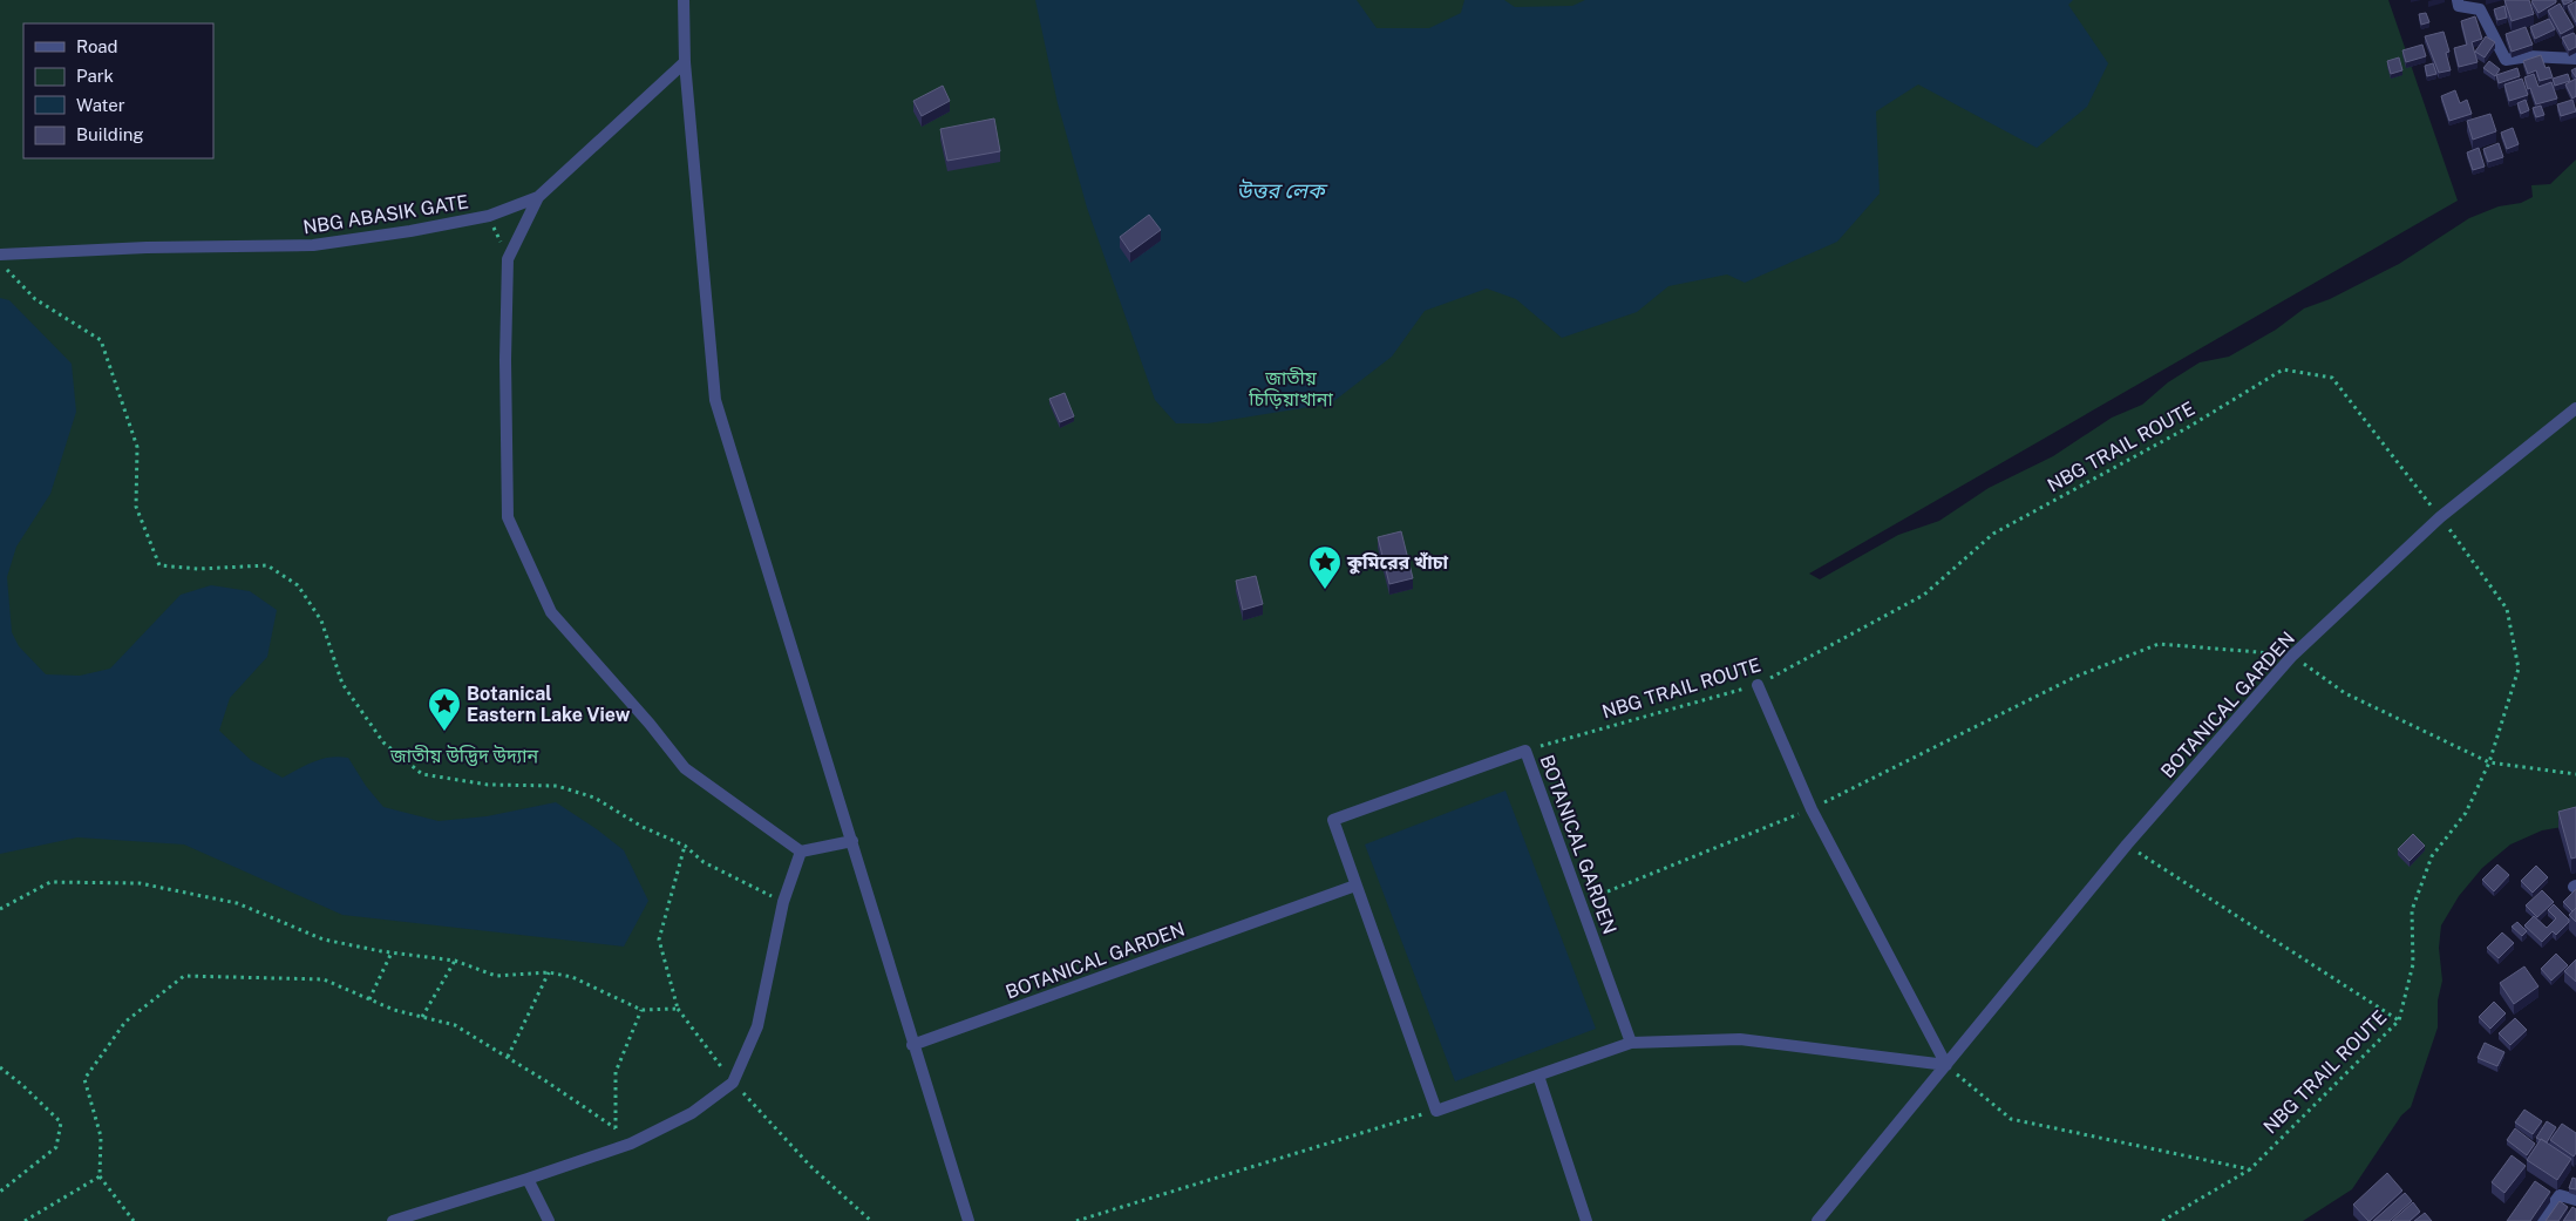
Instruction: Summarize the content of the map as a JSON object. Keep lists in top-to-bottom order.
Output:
{
  "streets": {
    "street": ["NBG ABASIK GATE", "BOTANICAL GARDEN"],
    "path": ["NBG TRAIL ROUTE"]
  },
  "crossings": [
    ["NBG TRAIL ROUTE", "BOTANICAL GARDEN"]
  ],
  "water": ["উত্তর লেক"],
  "parks": ["জাতীয় চিড়িয়াখানা", "জাতীয় উদ্ভিদ উদ্যান"],
  "places": {
    "place": ["কুমিরের খাঁচা", "Botanical Eastern Lake View"]
  },
  "legend": [
    "Road",
    "Park",
    "Water",
    "Building"
  ]
}
